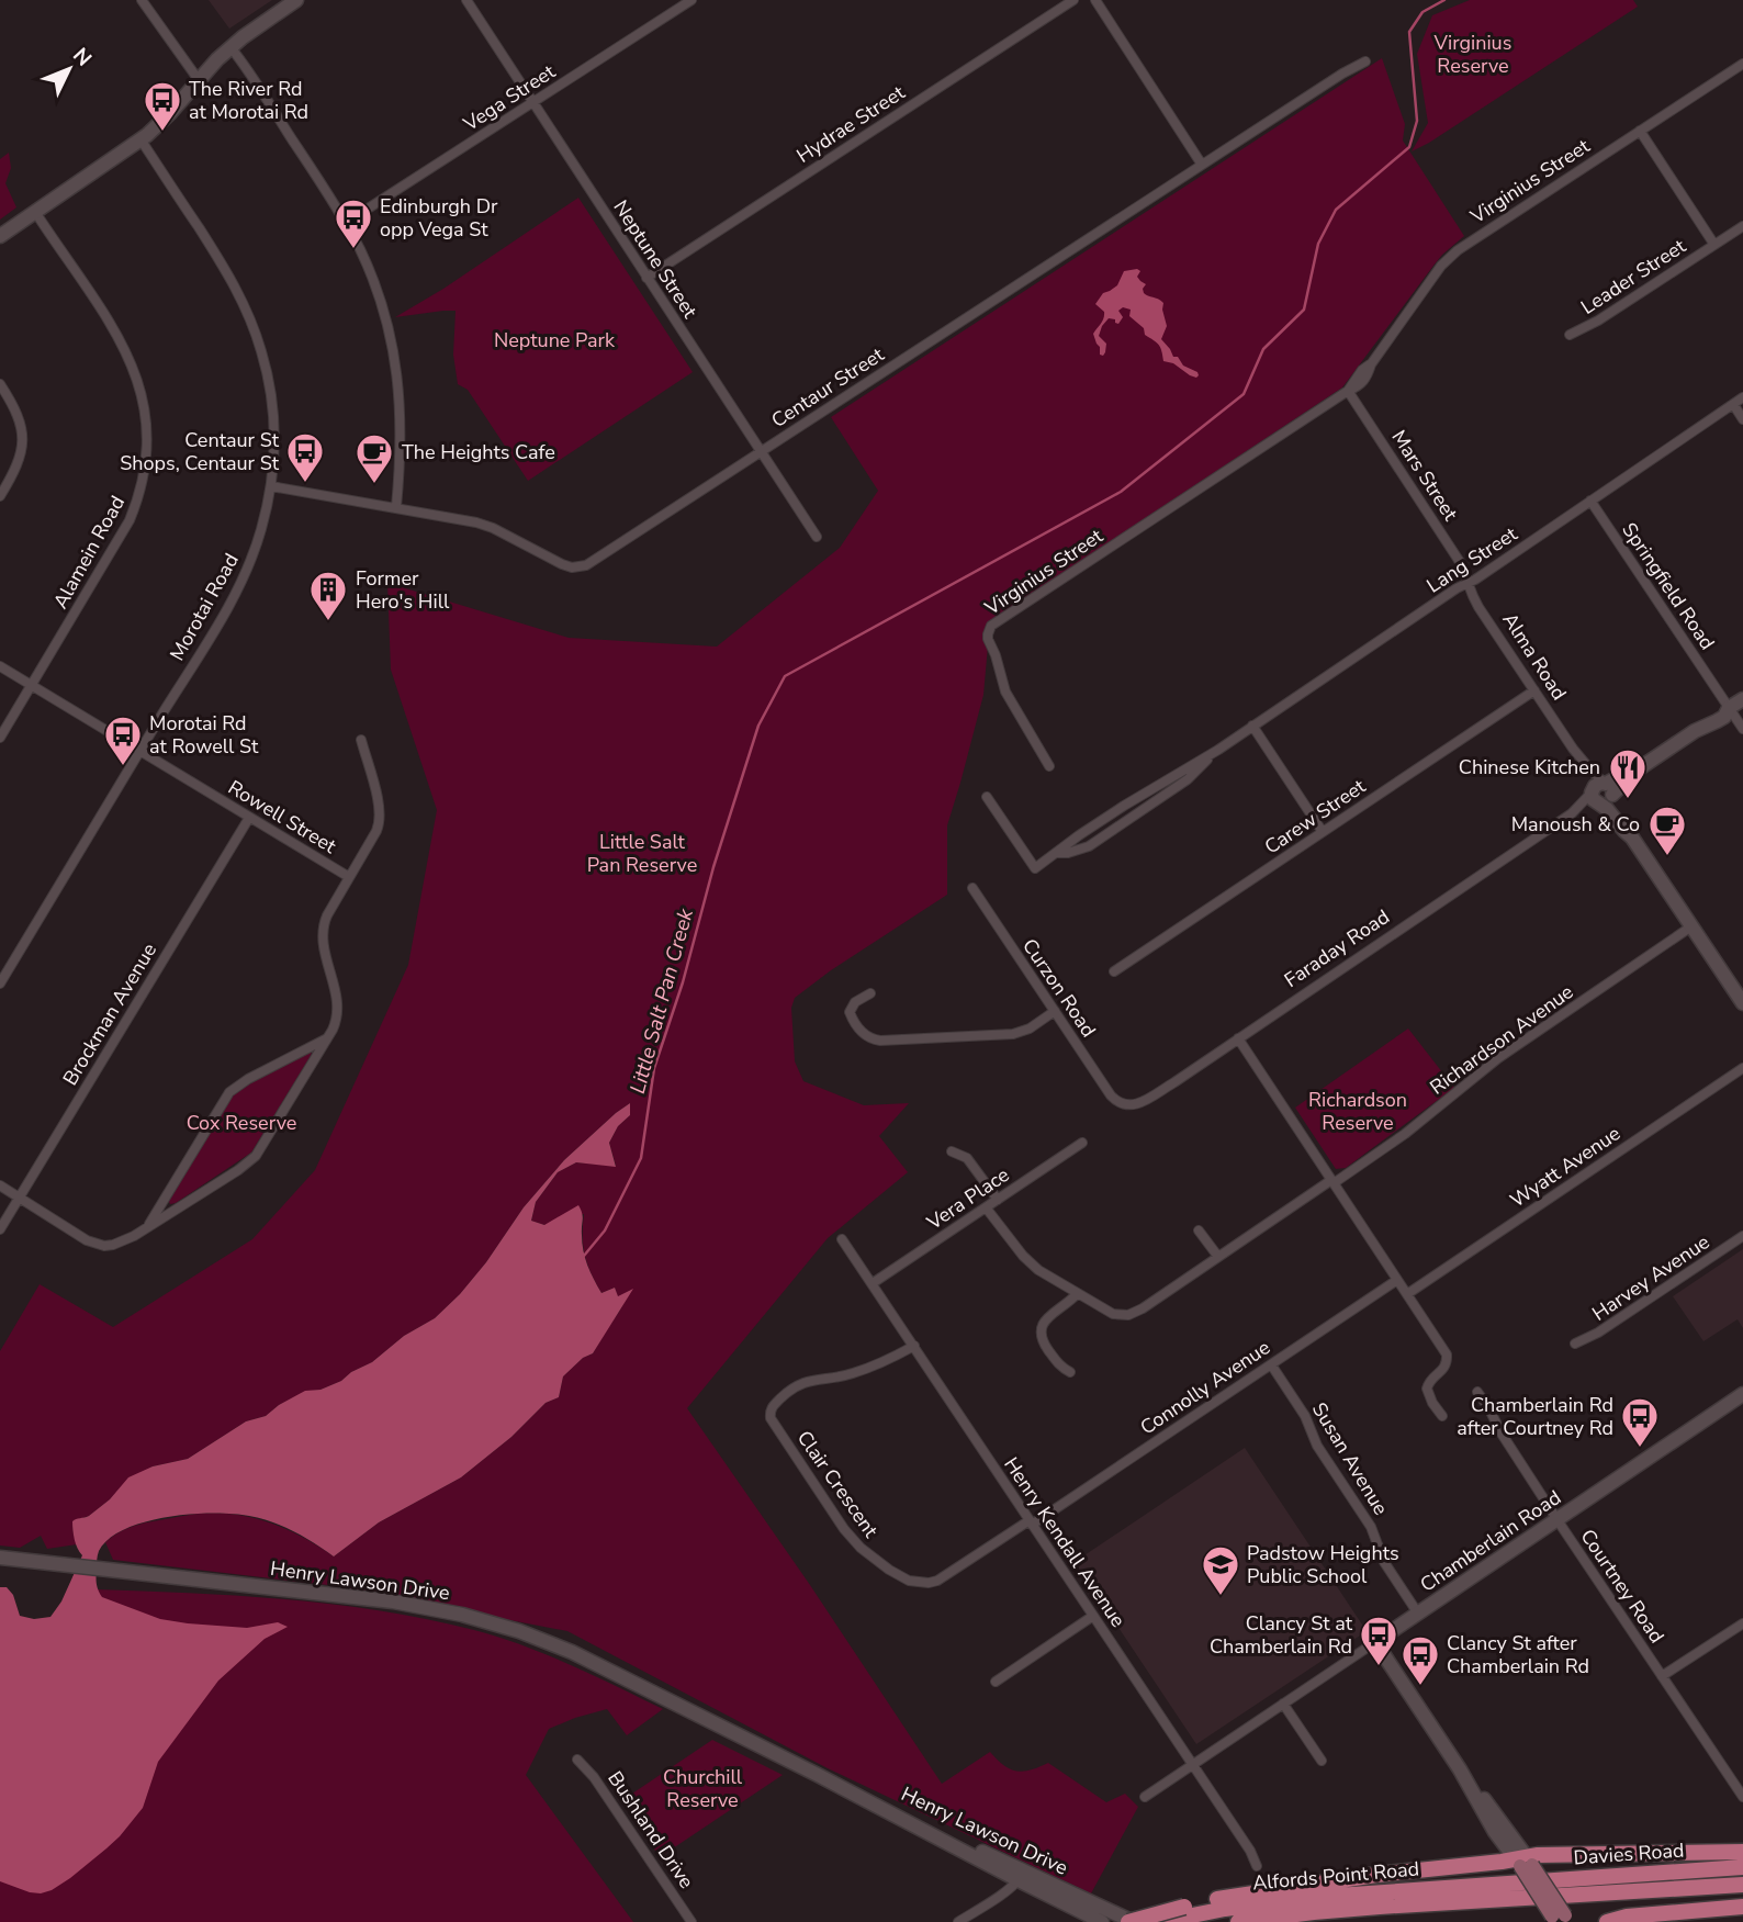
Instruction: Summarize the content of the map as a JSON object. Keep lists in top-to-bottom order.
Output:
{
  "streets": {
    "highway": ["Davies Road", "Alfords Point Road"],
    "main road": [
      "Alma Road",
      "Faraday Road",
      "Chamberlain Road",
      "Henry Lawson Drive"
    ],
    "street": [
      "Vega Street",
      "Hydrae Street",
      "Virginius Street",
      "Neptune Street",
      "Leader Street",
      "Centaur Street",
      "Mars Street",
      "Alamein Road",
      "Lang Street",
      "Springfield Road",
      "Morotai Road",
      "Rowell Street",
      "Carew Street",
      "Curzon Road",
      "Brockman Avenue",
      "Richardson Avenue",
      "Wyatt Avenue",
      "Vera Place",
      "Harvey Avenue",
      "Connolly Avenue",
      "Susan Avenue",
      "Clair Crescent",
      "Henry Kendall Avenue",
      "Courtney Road",
      "Bushland Drive"
    ]
  },
  "crossings": [
    ["Vega Street", "Neptune Street"],
    ["Hydrae Street", "Neptune Street"],
    ["Virginius Street", "Leader Street"],
    ["Virginius Street", "Mars Street"],
    ["Neptune Street", "Centaur Street"],
    ["Centaur Street", "Morotai Road"],
    ["Mars Street", "Lang Street"],
    ["Mars Street", "Alma Road"],
    ["Alamein Road", "Rowell Street"],
    ["Lang Street", "Springfield Road"],
    ["Lang Street", "Alma Road"],
    ["Springfield Road", "Faraday Road"],
    ["Morotai Road", "Rowell Street"],
    ["Alma Road", "Carew Street"],
    ["Alma Road", "Faraday Road"],
    ["Alma Road", "Richardson Avenue"],
    ["Rowell Street", "Brockman Avenue"],
    ["Faraday Road", "Curzon Road"],
    ["Richardson Avenue", "Vera Place"],
    ["Vera Place", "Henry Kendall Avenue"],
    ["Connolly Avenue", "Susan Avenue"],
    ["Connolly Avenue", "Clair Crescent"],
    ["Connolly Avenue", "Henry Kendall Avenue"],
    ["Susan Avenue", "Chamberlain Road"],
    ["Clair Crescent", "Henry Kendall Avenue"],
    ["Chamberlain Road", "Henry Kendall Avenue"],
    ["Chamberlain Road", "Courtney Road"],
    ["Davies Road", "Alfords Point Road"]
  ],
  "water": ["Little Salt Pan Creek"],
  "parks": [
    "Virginius Reserve",
    "Neptune Park",
    "Little Salt Pan Reserve",
    "Richardson Reserve",
    "Cox Reserve",
    "Churchill Reserve"
  ],
  "places": {
    "bus stop": [
      "The River Rd at Morotai Rd",
      "Edinburgh Dr opp Vega St",
      "Centaur St Shops, Centaur St",
      "Morotai Rd at Rowell St",
      "Chamberlain Rd after Courtney Rd",
      "Clancy St at Chamberlain Rd",
      "Clancy St after Chamberlain Rd"
    ],
    "cafe": ["The Heights Cafe", "Manoush & Co"],
    "building": ["Former Hero's Hill"],
    "restaurant": ["Chinese Kitchen"],
    "school or university": ["Padstow Heights Public School"]
  },
  "north": "top right"
}
